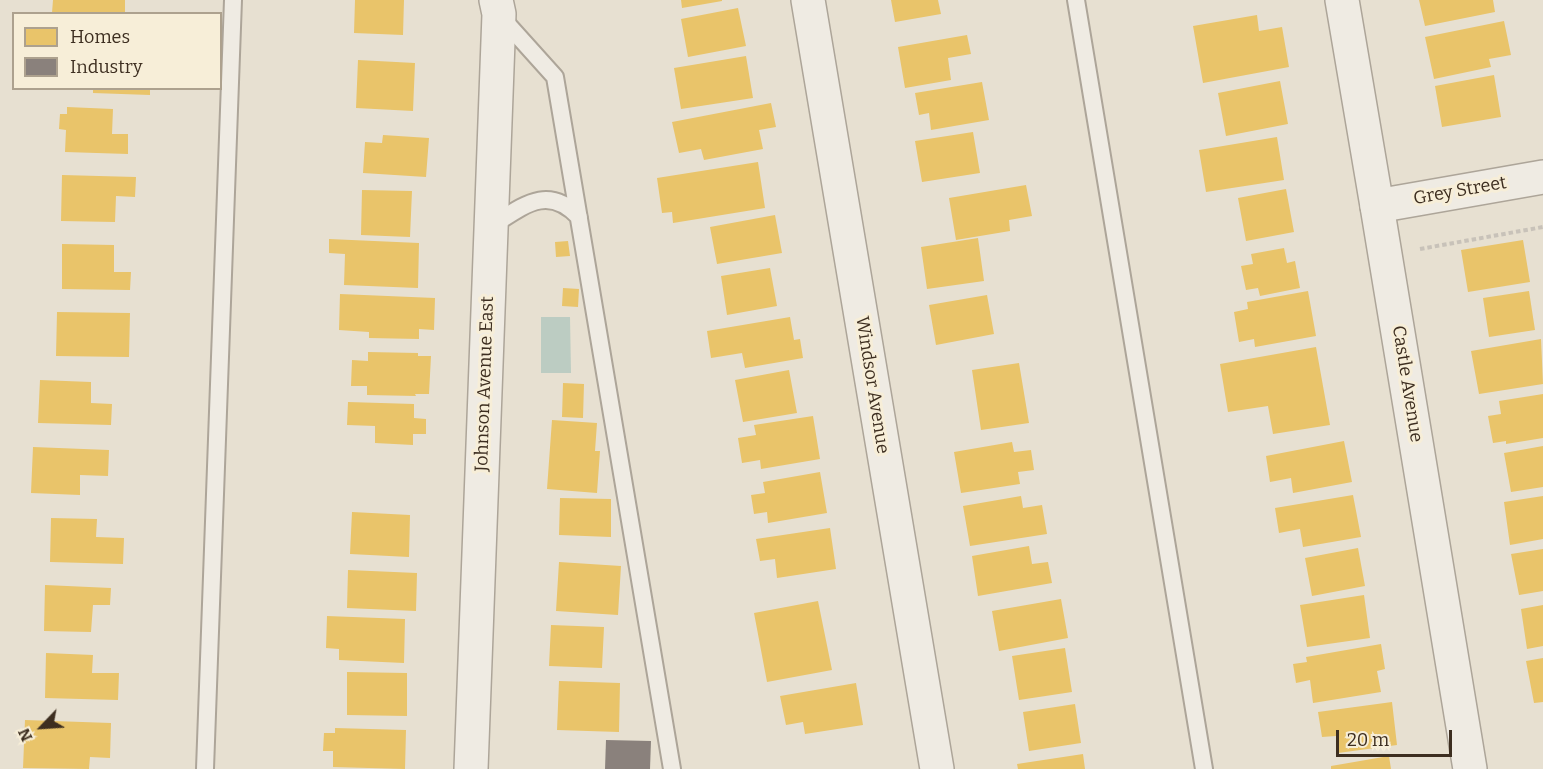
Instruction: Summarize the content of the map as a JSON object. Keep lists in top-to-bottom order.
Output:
{
  "streets": {
    "street": [
      "Grey Street",
      "Johnson Avenue East",
      "Castle Avenue",
      "Windsor Avenue"
    ]
  },
  "crossings": [
    ["Grey Street", "Castle Avenue"]
  ],
  "legend": ["Homes", "Industry"],
  "scale_bar": "20 m",
  "north": "bottom left"
}
